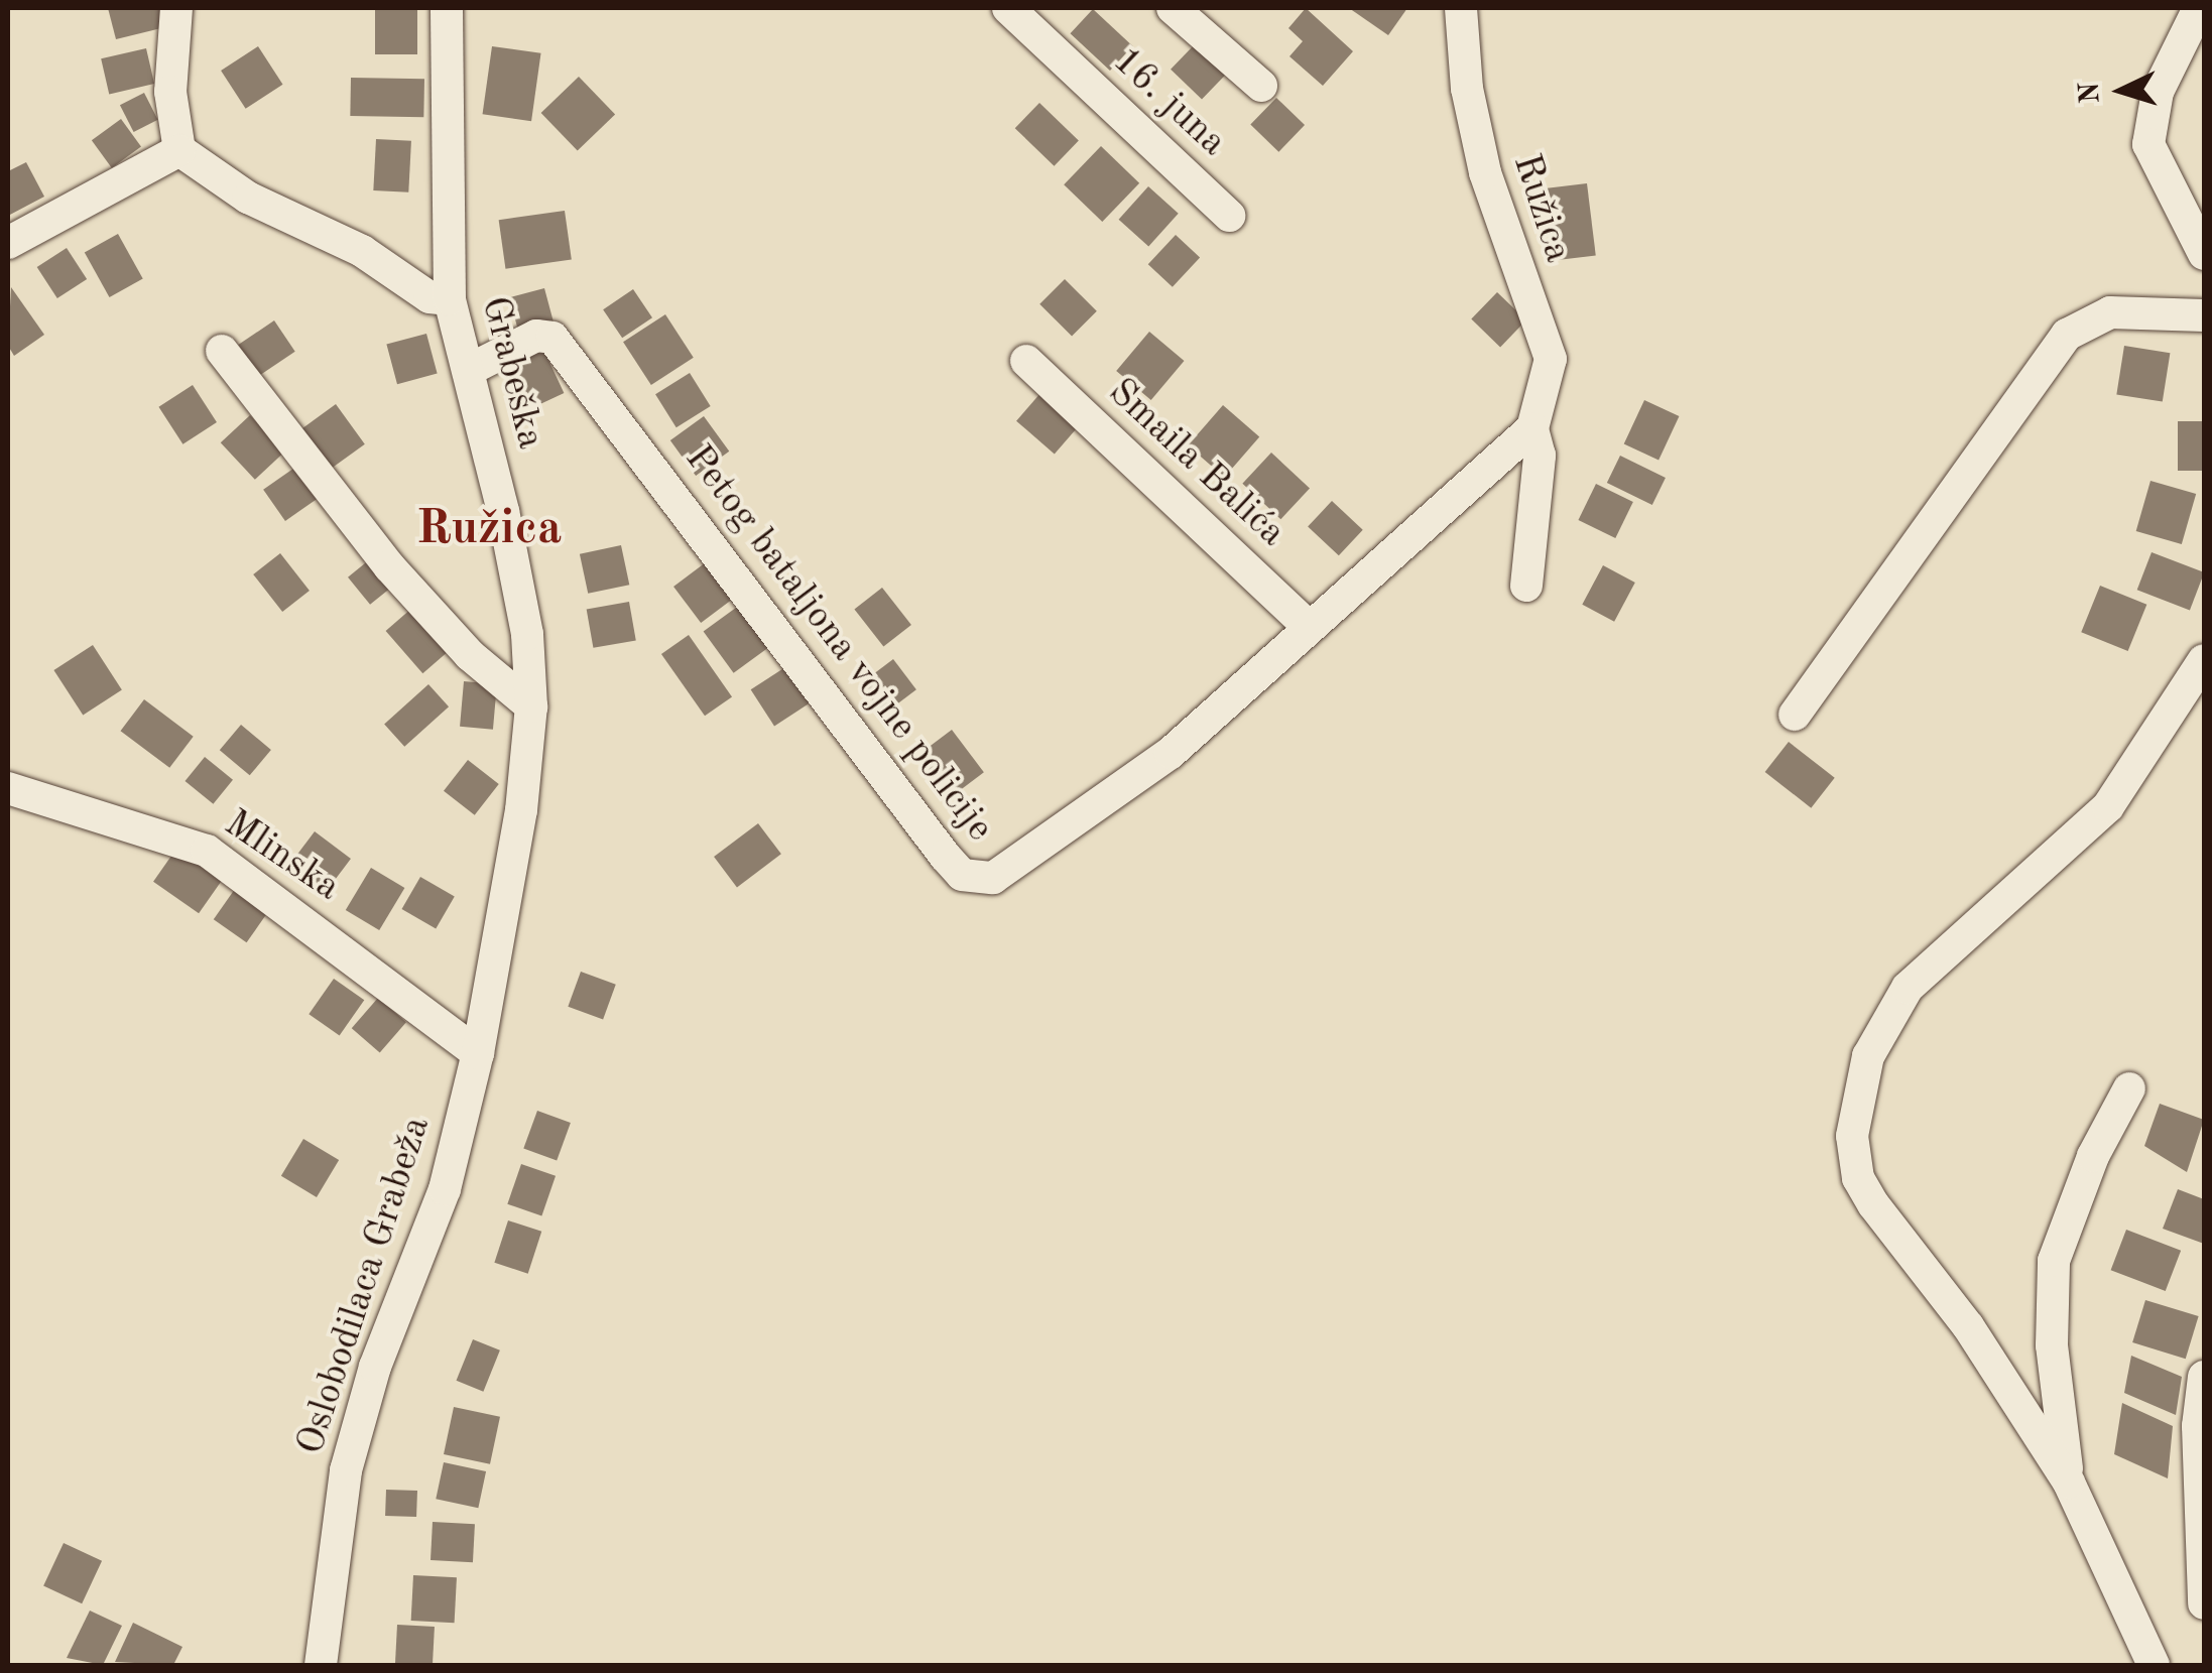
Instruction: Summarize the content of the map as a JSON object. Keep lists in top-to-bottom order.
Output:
{
  "streets": {
    "street": [
      "16. juna",
      "Ružica",
      "Grabeška",
      "Smaila Balića",
      "Petog bataljona vojne policije",
      "Mlinska",
      "Oslobodilaca Grabeža"
    ]
  },
  "crossings": [
    ["Ružica", "Petog bataljona vojne policije"],
    ["Grabeška", "Petog bataljona vojne policije"],
    ["Grabeška", "Mlinska"],
    ["Grabeška", "Oslobodilaca Grabeža"],
    ["Smaila Balića", "Petog bataljona vojne policije"],
    ["Mlinska", "Oslobodilaca Grabeža"]
  ],
  "districts": ["Ružica"],
  "north": "left"
}
